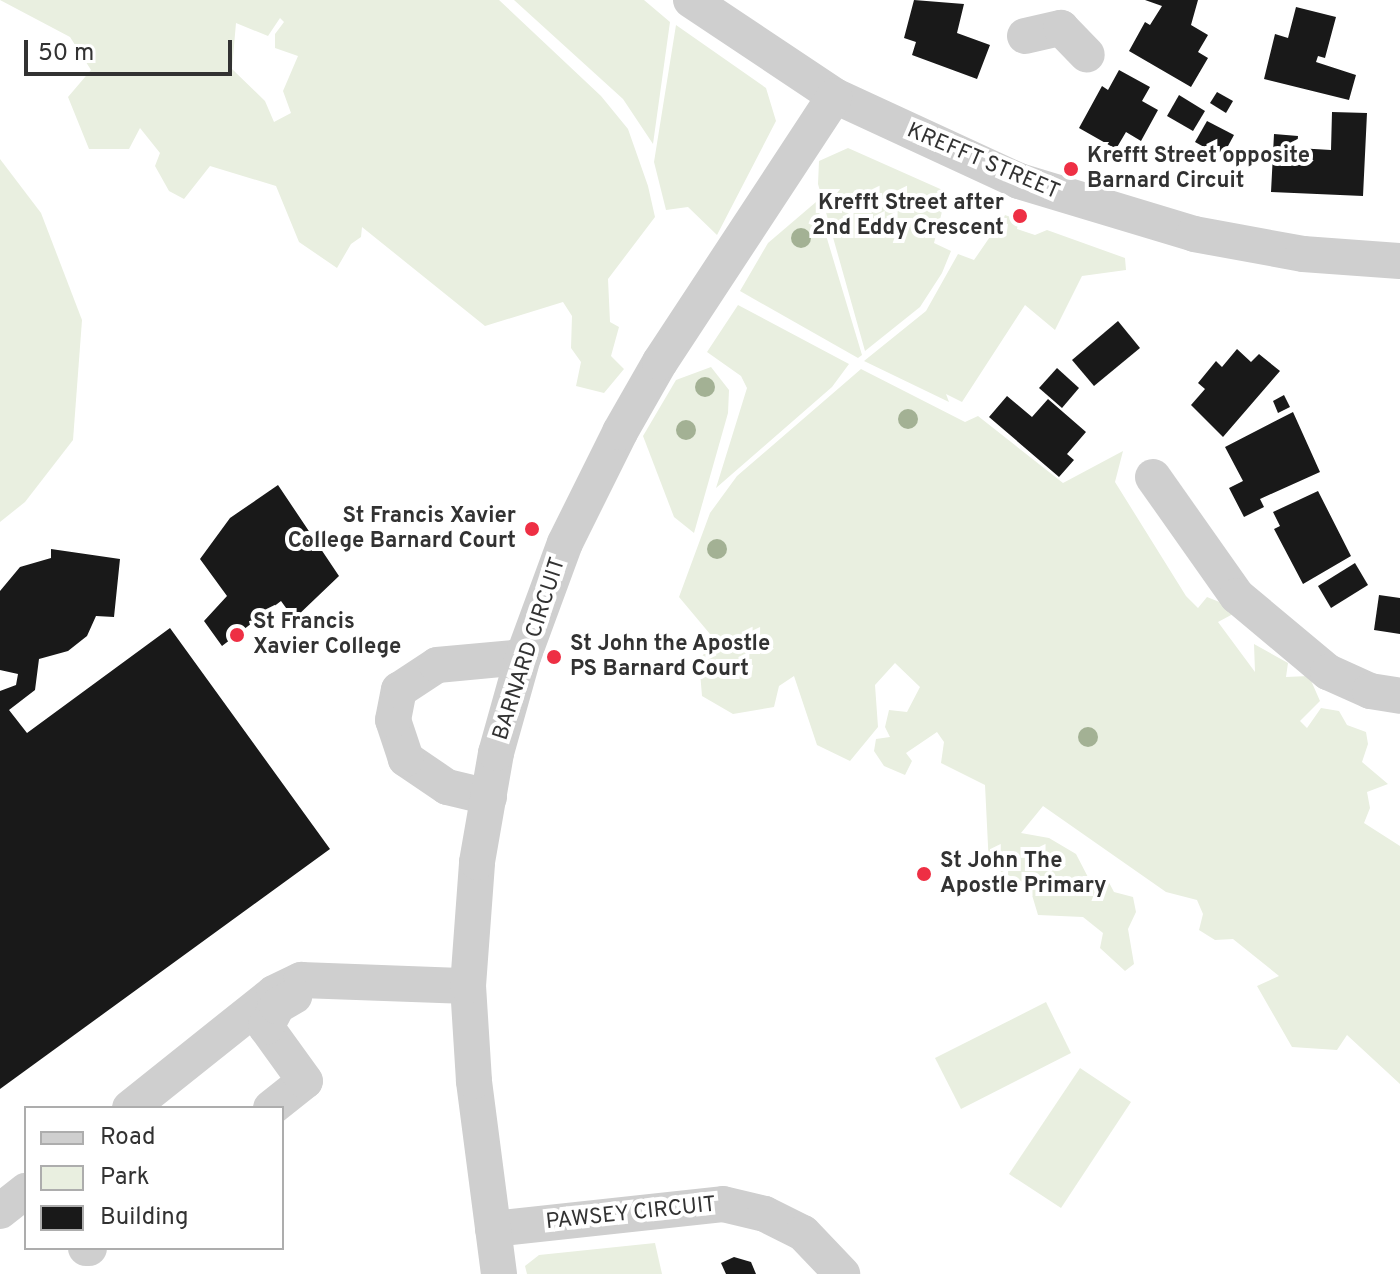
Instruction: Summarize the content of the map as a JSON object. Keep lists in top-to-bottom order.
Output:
{
  "streets": {
    "street": ["KREFFT STREET", "BARNARD CIRCUIT", "PAWSEY CIRCUIT"]
  },
  "crossings": [
    ["KREFFT STREET", "BARNARD CIRCUIT"],
    ["BARNARD CIRCUIT", "PAWSEY CIRCUIT"]
  ],
  "places": [
    "Krefft Street opposite Barnard Circuit",
    "Krefft Street after 2nd Eddy Crescent",
    "St Francis Xavier College Barnard Court",
    "St Francis Xavier College",
    "St John the Apostle PS Barnard Court",
    "St John The Apostle Primary"
  ],
  "legend": ["Road", "Park", "Building"],
  "scale_bar": "50 m"
}
